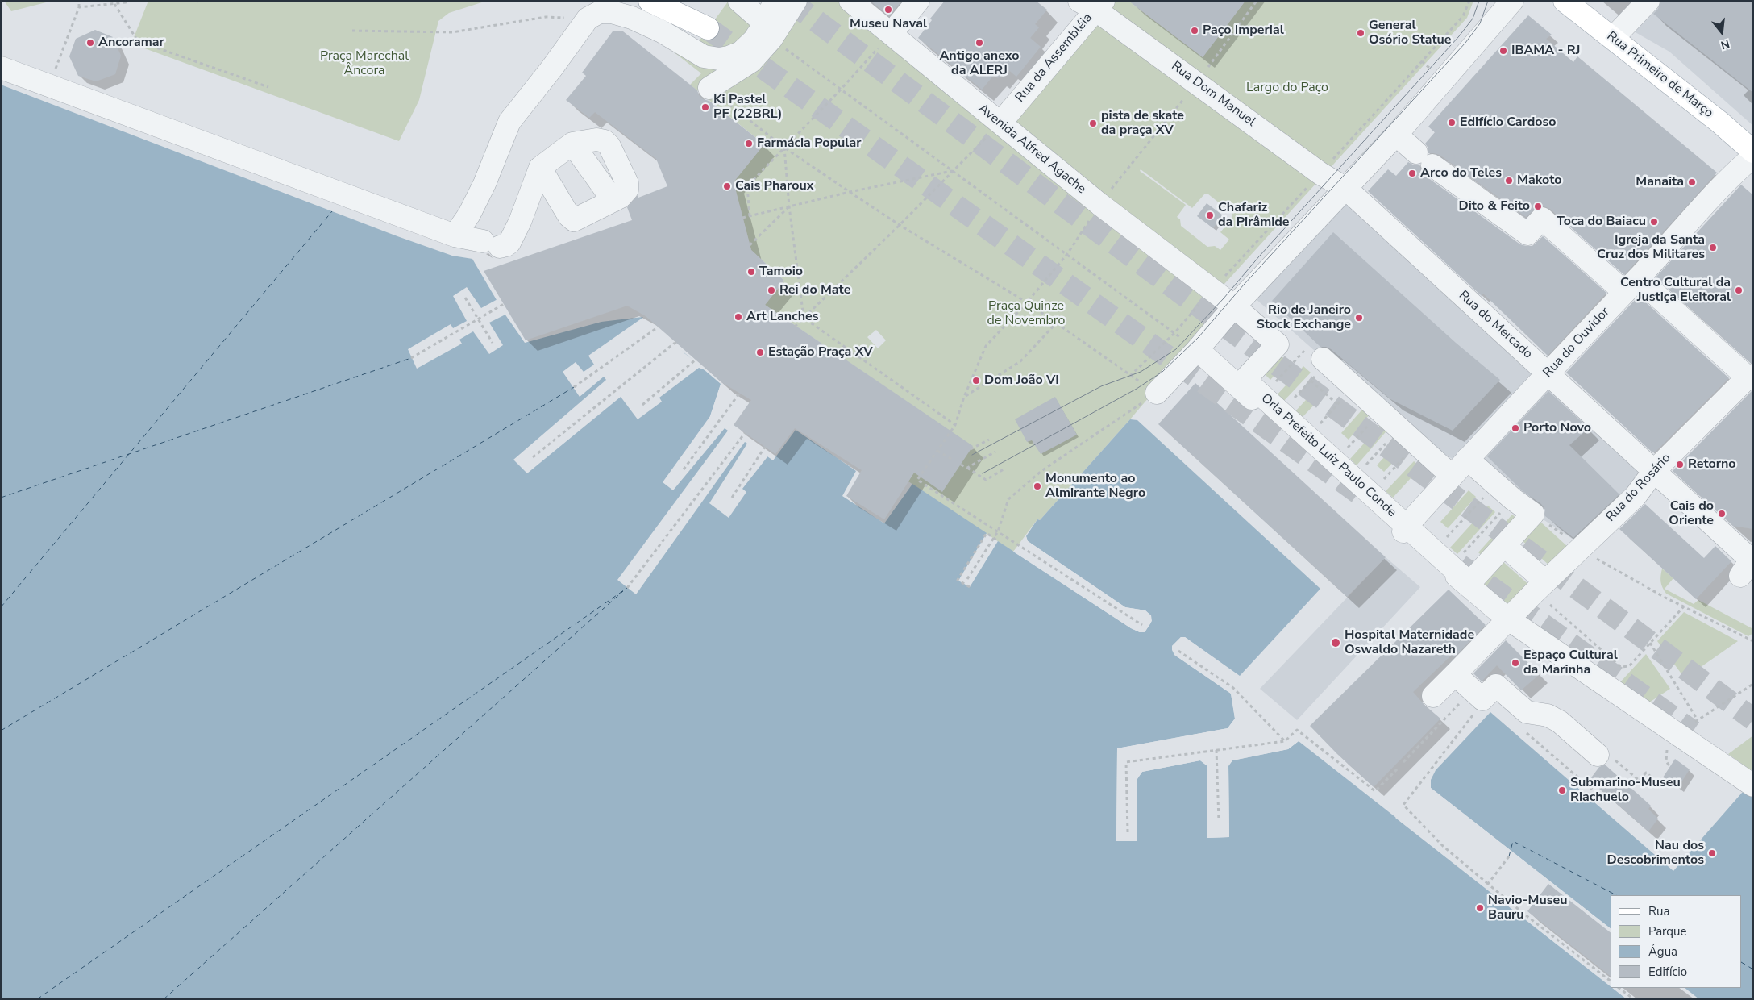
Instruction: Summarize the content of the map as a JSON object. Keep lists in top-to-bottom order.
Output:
{
  "streets": {
    "main road": ["Rua Primeiro de Março"],
    "street": [
      "Rua da Assembléia",
      "Rua Dom Manuel",
      "Avenida Alfred Agache",
      "Rua do Mercado",
      "Rua do Ouvidor",
      "Orla Prefeito Luiz Paulo Conde",
      "Rua do Rosário"
    ]
  },
  "crossings": [
    ["Rua da Assembléia", "Rua Dom Manuel"],
    ["Rua da Assembléia", "Avenida Alfred Agache"],
    ["Rua Dom Manuel", "Rua do Mercado"],
    ["Avenida Alfred Agache", "Orla Prefeito Luiz Paulo Conde"],
    ["Rua do Mercado", "Rua do Ouvidor"],
    ["Rua do Mercado", "Rua do Rosário"],
    ["Rua do Ouvidor", "Orla Prefeito Luiz Paulo Conde"]
  ],
  "parks": ["Praça Marechal Âncora", "Largo do Paço", "Praça Quinze de Novembro"],
  "places": [
    "Museu Naval",
    "Paço Imperial",
    "General Osório Statue",
    "Ancoramar",
    "Antigo anexo da ALERJ",
    "IBAMA - RJ",
    "Ki Pastel PF (22BRL)",
    "Edifício Cardoso",
    "pista de skate da praça XV",
    "Farmácia Popular",
    "Arco do Teles",
    "Makoto",
    "Manaita",
    "Cais Pharoux",
    "Dito & Feito",
    "Chafariz da Pirâmide",
    "Toca do Baiacu",
    "Igreja da Santa Cruz dos Militares",
    "Tamoio",
    "Rei do Mate",
    "Centro Cultural da Justiça Eleitoral",
    "Art Lanches",
    "Rio de Janeiro Stock Exchange",
    "Estação Praça XV",
    "Dom João VI",
    "Porto Novo",
    "Retorno",
    "Monumento ao Almirante Negro",
    "Cais do Oriente",
    "Hospital Maternidade Oswaldo Nazareth",
    "Espaço Cultural da Marinha",
    "Submarino-Museu Riachuelo",
    "Nau dos Descobrimentos",
    "Navio-Museu Bauru"
  ],
  "legend": [
    "Rua",
    "Parque",
    "Água",
    "Edifício"
  ],
  "north": "bottom"
}
